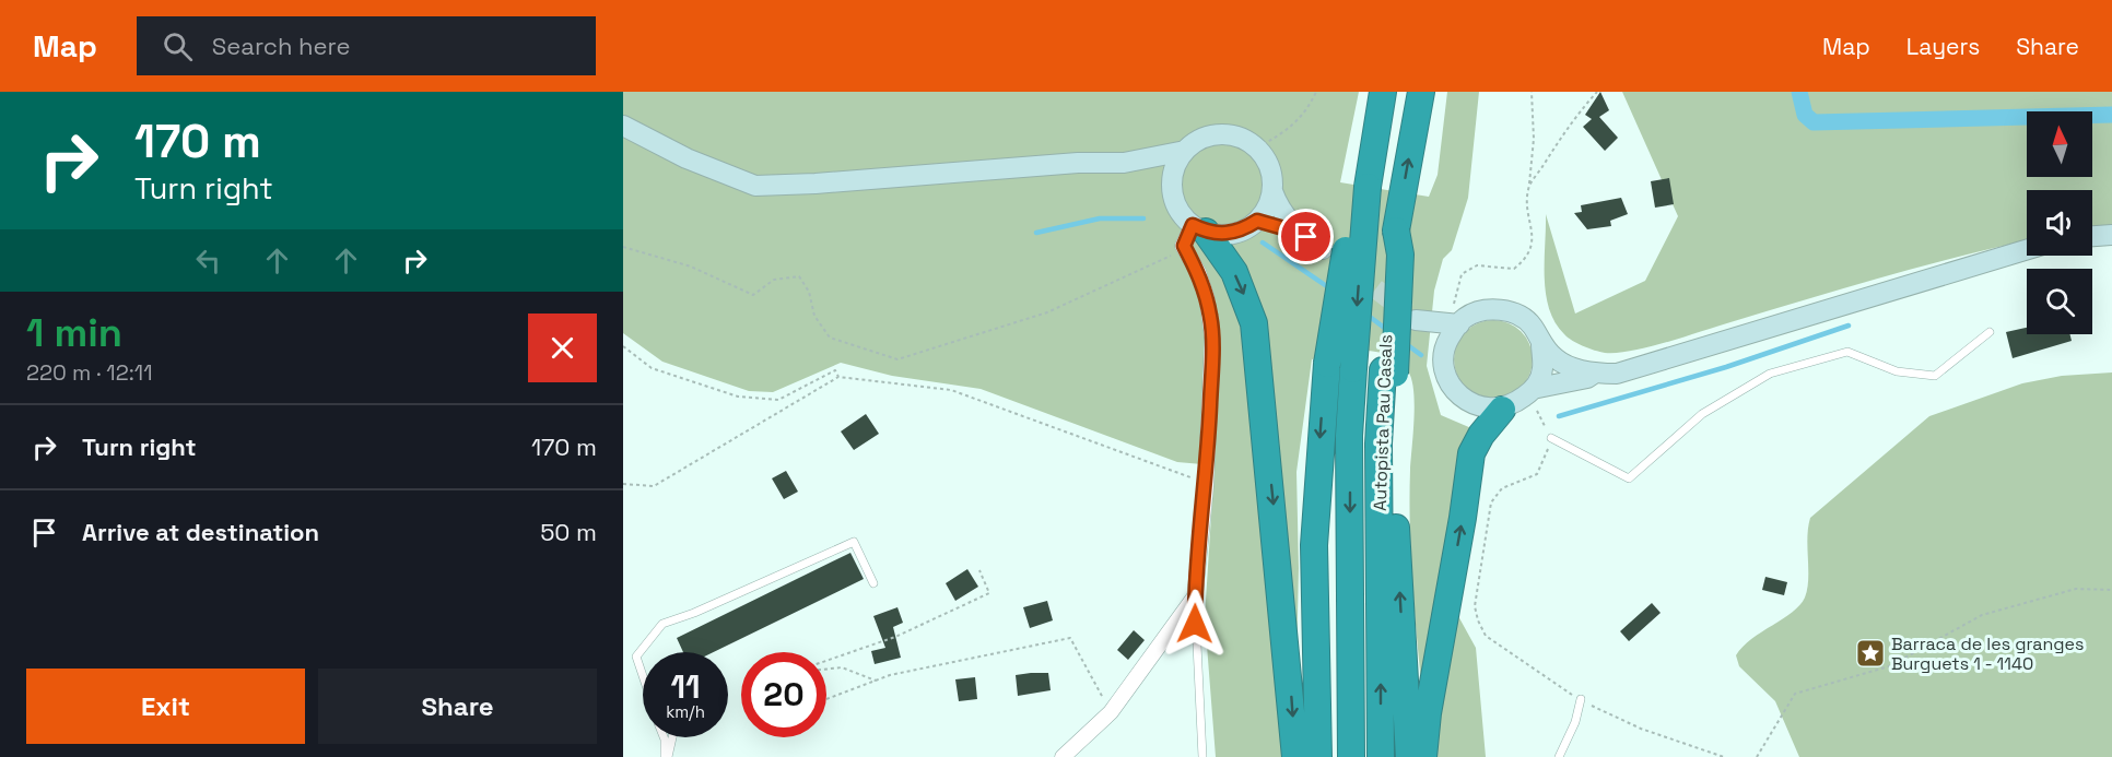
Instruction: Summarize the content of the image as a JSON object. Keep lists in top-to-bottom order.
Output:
{
  "streets": {
    "highway": ["Autopista Pau Casals"]
  },
  "places": {
    "place": ["Barraca de les granges Burguets 1 - 1140"]
  },
  "north": "top",
  "page": {
    "header": "Map",
    "search": "Search here",
    "nav": ["Map", "Layers", "Share"],
    "turn": ["170 m", "Turn right"],
    "heading": ["1 min", "220 m · 12:11"],
    "list": [
      {
        "name": "Turn right",
        "value": "170 m"
      },
      {
        "name": "Arrive at destination",
        "value": "50 m"
      }
    ],
    "speed": "11 km/h",
    "limit": "20",
    "buttons": ["Exit", "Share"]
  }
}
